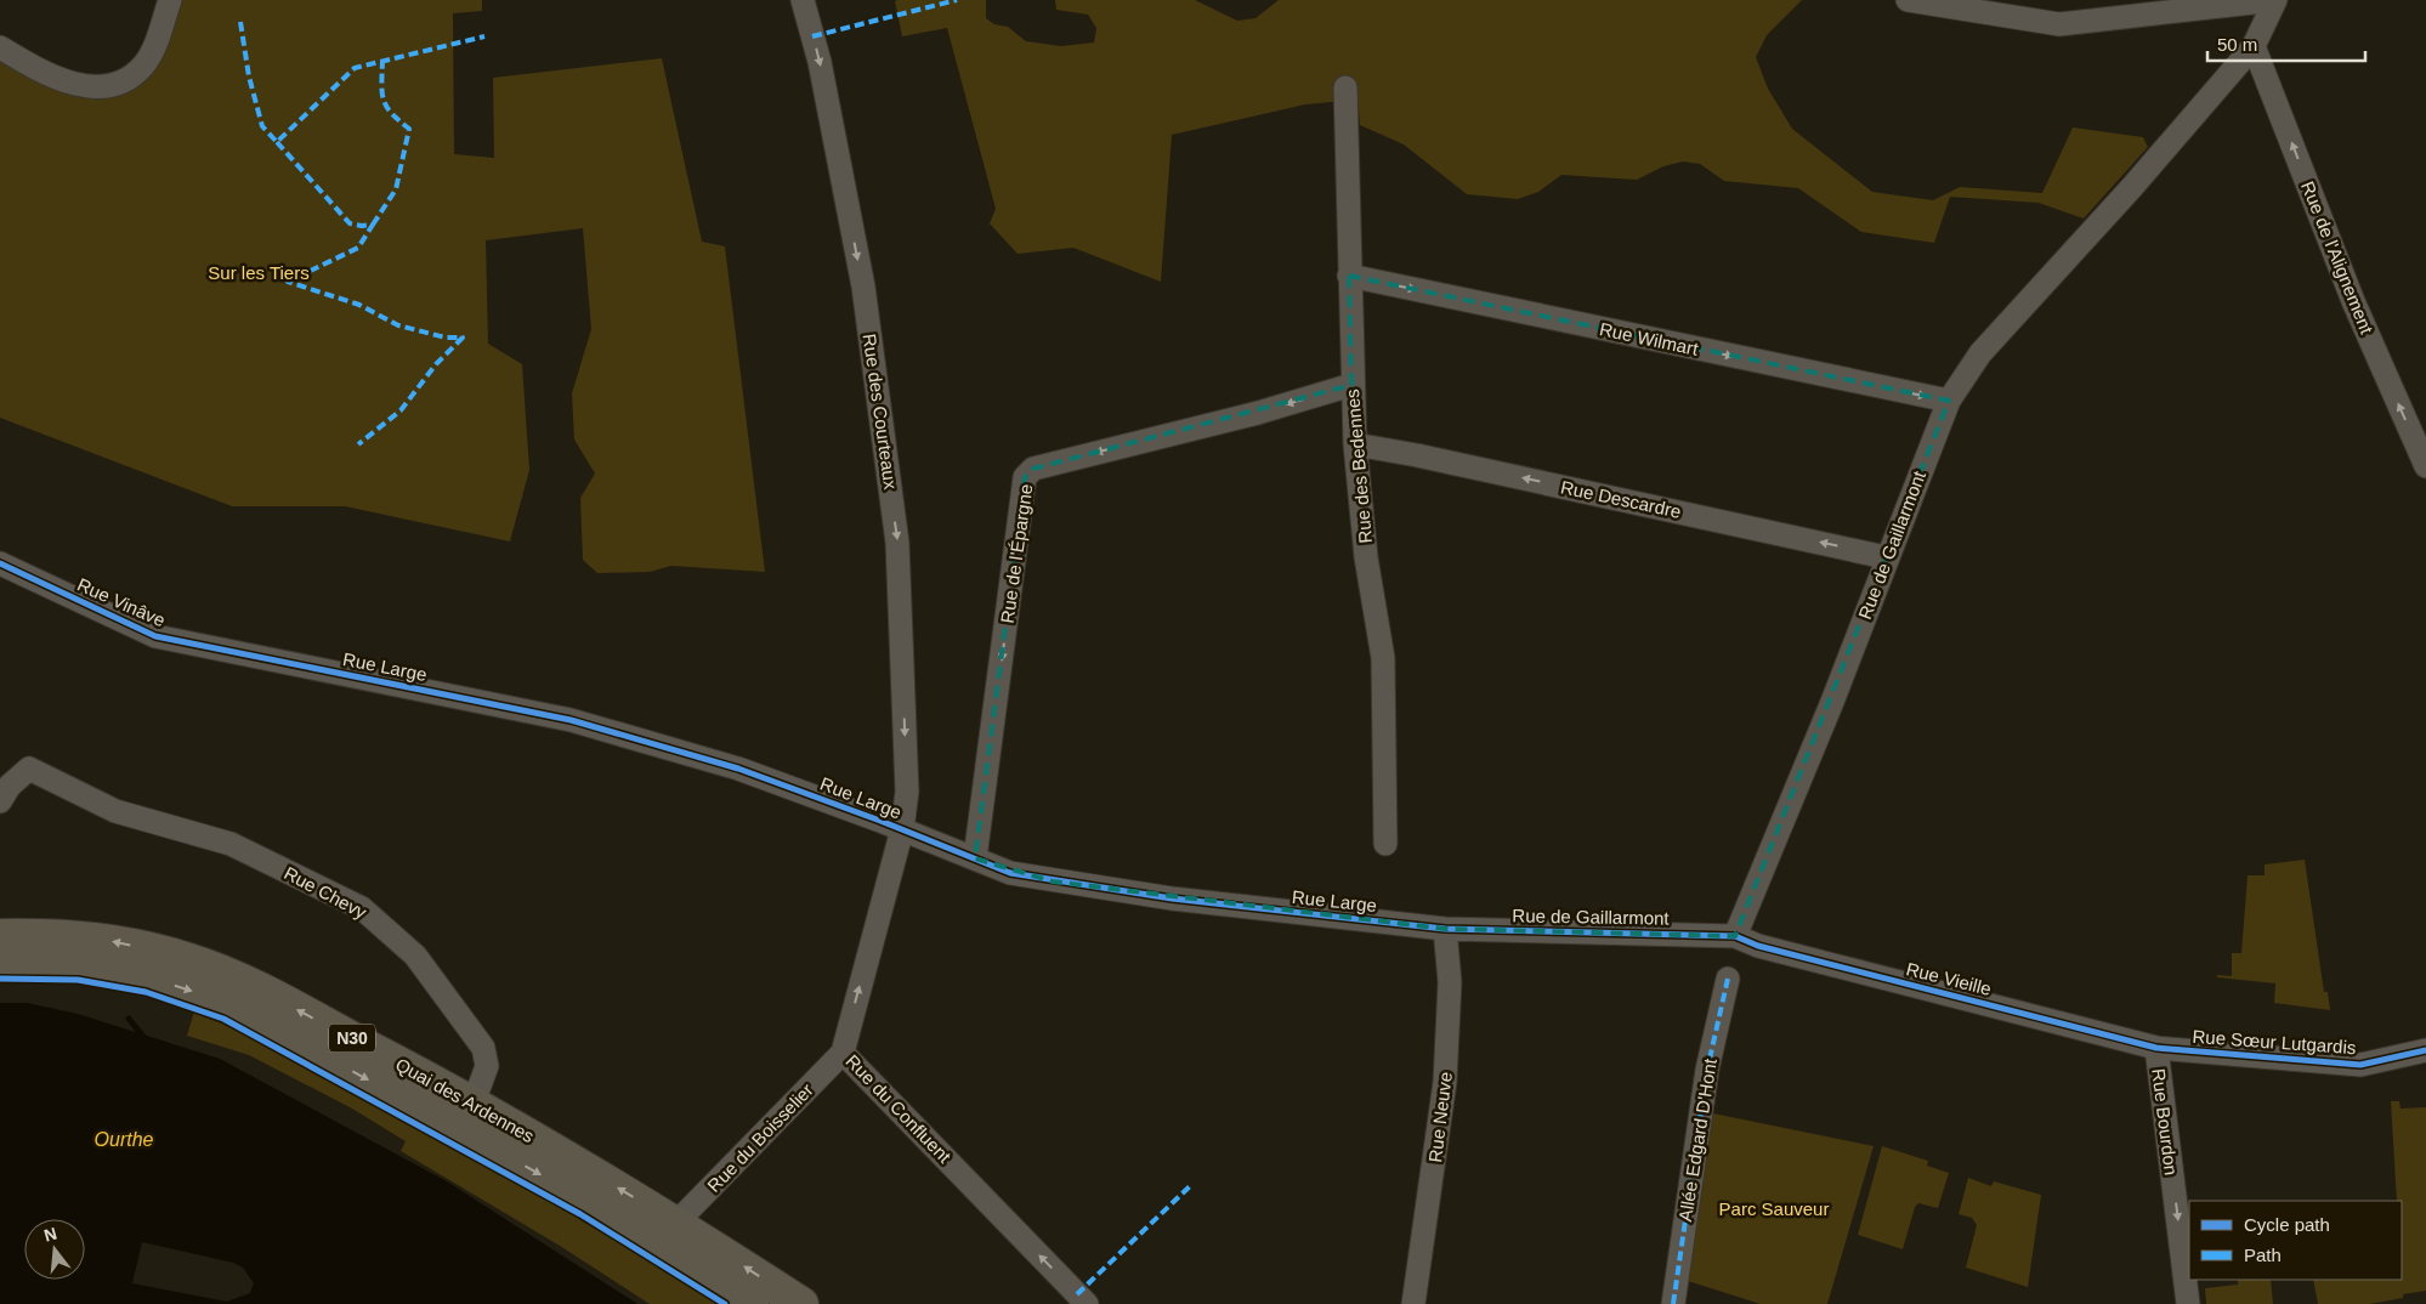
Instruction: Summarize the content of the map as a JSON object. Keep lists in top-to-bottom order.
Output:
{
  "streets": {
    "main road": ["N30", "Quai des Ardennes"],
    "street": [
      "Rue de l'Alignement",
      "Rue Wilmart",
      "Rue des Courteaux",
      "Rue des Bedennes",
      "Rue Descardre",
      "Rue de Gaillarmont",
      "Rue de l'Épargne",
      "Rue Vinâve",
      "Rue Large",
      "Rue Chevy",
      "Rue Vieille",
      "Rue Sœur Lutgardis",
      "Rue du Confluent",
      "Rue Neuve",
      "Rue Bourdon",
      "Rue du Boisselier",
      "Allée Edgard D'Hont"
    ]
  },
  "crossings": [
    ["Rue de l'Alignement", "Rue de Gaillarmont"],
    ["Rue Wilmart", "Rue des Bedennes"],
    ["Rue Wilmart", "Rue de Gaillarmont"],
    ["Rue des Courteaux", "Rue Large"],
    ["Rue des Courteaux", "Rue du Confluent"],
    ["Rue des Bedennes", "Rue Descardre"],
    ["Rue des Bedennes", "Rue de l'Épargne"],
    ["Rue Descardre", "Rue de Gaillarmont"],
    ["Rue de Gaillarmont", "Rue Large"],
    ["Rue de Gaillarmont", "Rue Vieille"],
    ["Rue de Gaillarmont", "Rue Neuve"],
    ["Rue de l'Épargne", "Rue Large"],
    ["Rue Vinâve", "Rue Large"],
    ["Rue Large", "Rue du Confluent"],
    ["Rue Large", "Rue Neuve"],
    ["Rue Chevy", "Quai des Ardennes"],
    ["Rue Vieille", "Rue Sœur Lutgardis"],
    ["Rue Vieille", "Rue Bourdon"],
    ["Rue Sœur Lutgardis", "Rue Bourdon"],
    ["Quai des Ardennes", "Rue du Boisselier"],
    ["Rue du Confluent", "Rue du Boisselier"]
  ],
  "one_way": [
    "Rue de l'Alignement",
    "Rue Wilmart",
    "Rue des Courteaux",
    "Rue Descardre",
    "Rue de l'Épargne",
    "Rue du Confluent",
    "Rue Bourdon"
  ],
  "water": ["Ourthe"],
  "parks": ["Sur les Tiers", "Parc Sauveur"],
  "legend": ["Cycle path", "Path"],
  "scale_bar": "50 m",
  "north": "top"
}
